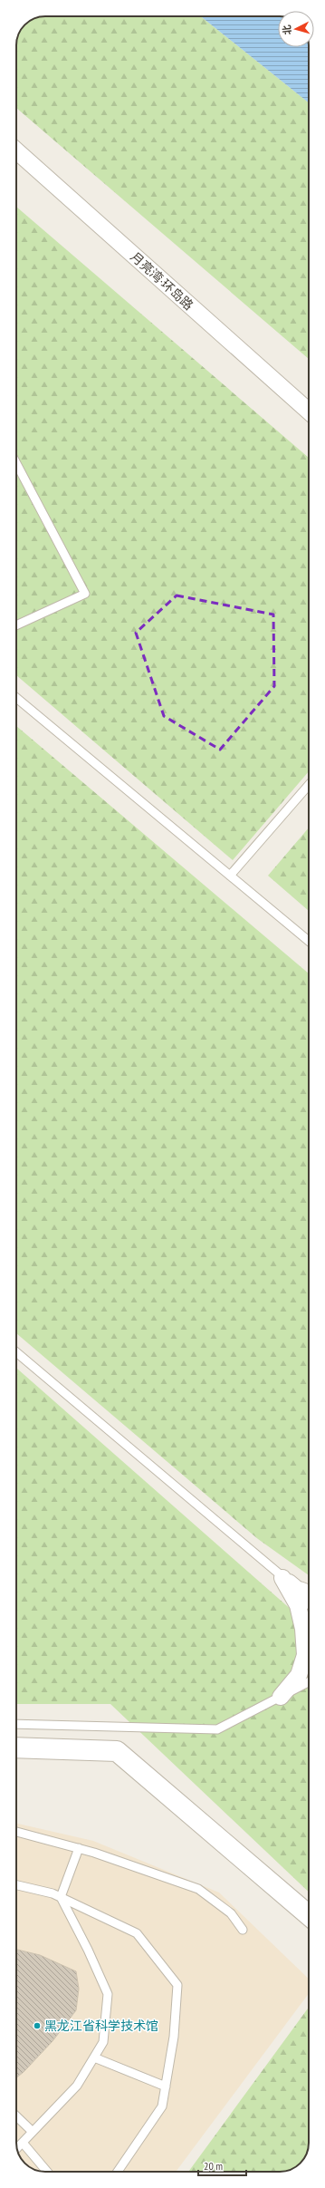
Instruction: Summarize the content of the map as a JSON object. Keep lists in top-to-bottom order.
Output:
{
  "streets": {
    "street": ["月亮湾·环岛路"]
  },
  "places": ["黑龙江省科学技术馆"],
  "scale_bar": "20 m",
  "north": "left"
}
